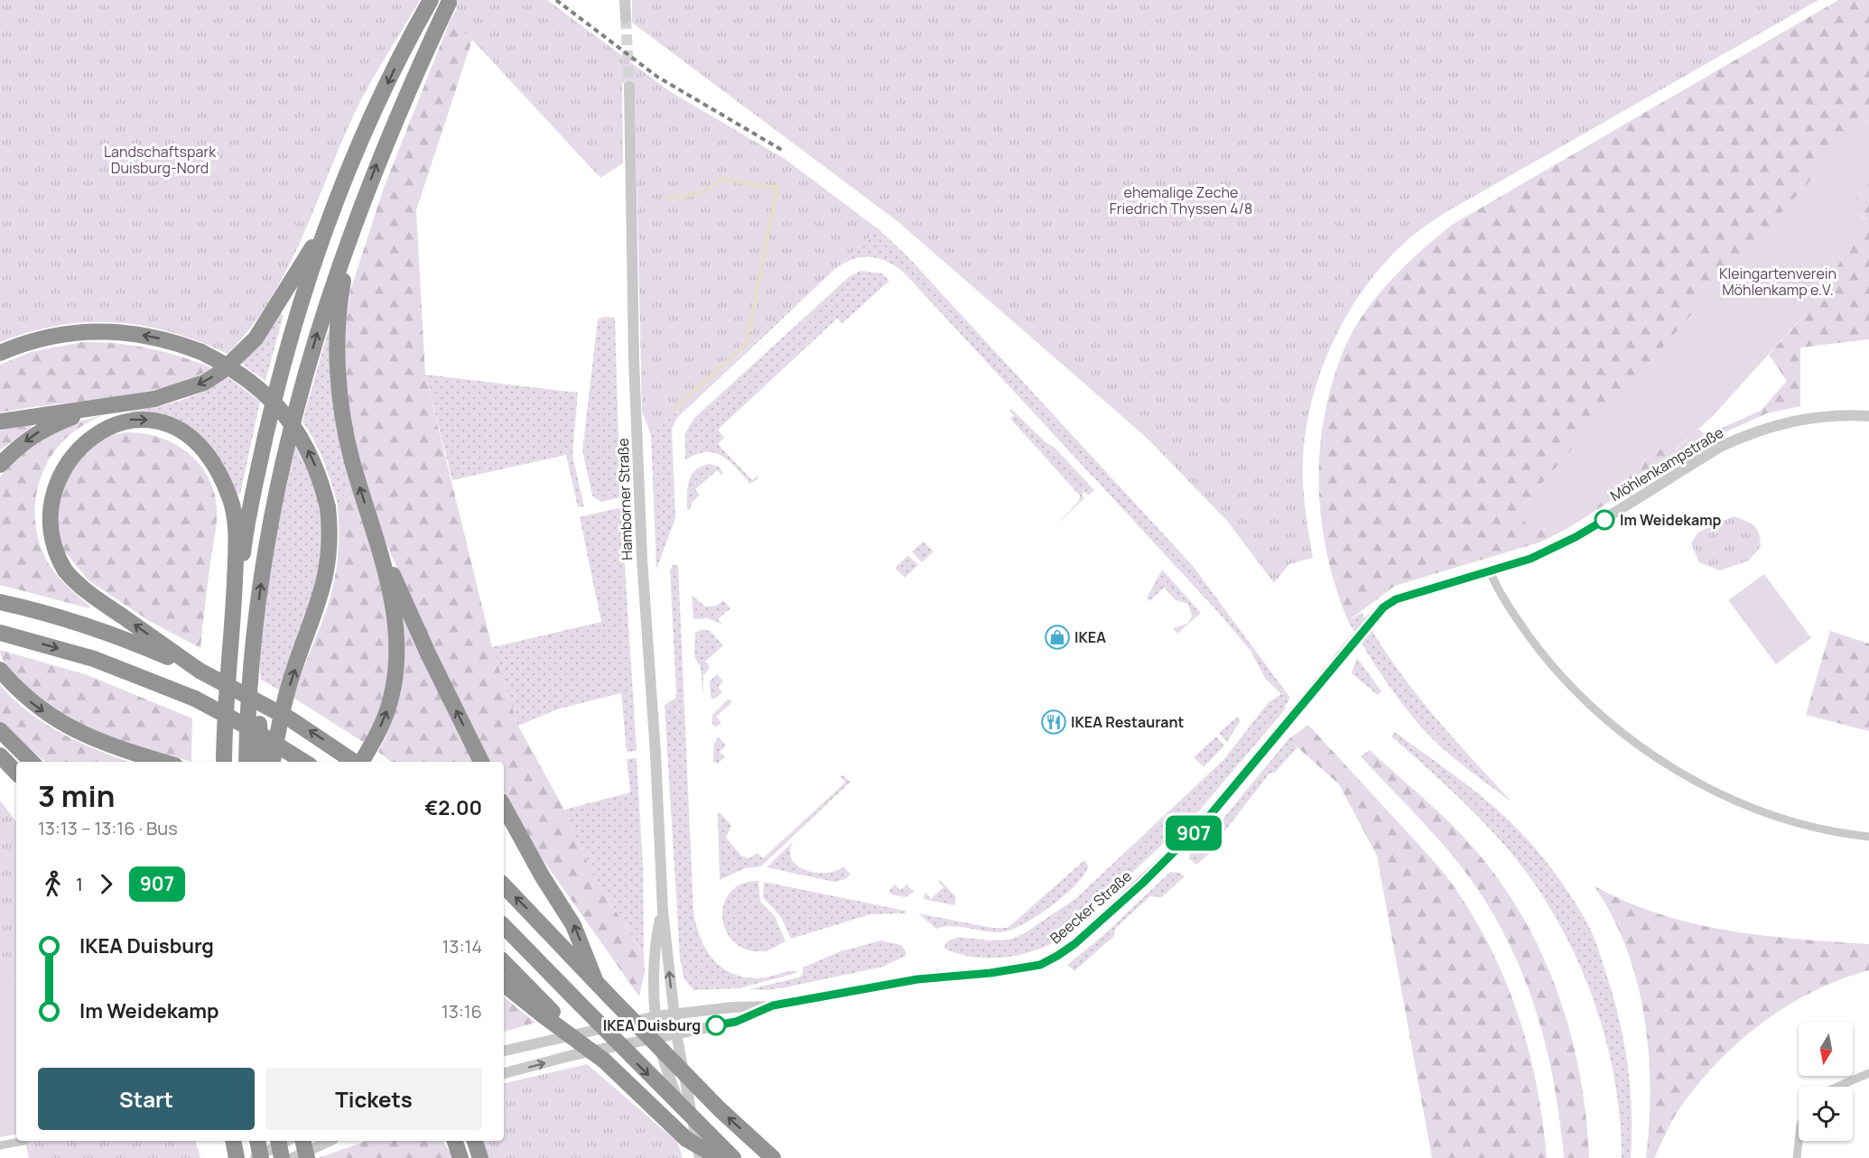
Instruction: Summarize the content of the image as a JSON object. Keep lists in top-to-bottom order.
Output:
{
  "streets": {
    "street": ["Möhlenkampstraße", "Hamborner Straße", "Beecker Straße"]
  },
  "crossings": [
    ["Hamborner Straße", "Beecker Straße"]
  ],
  "parks": ["Landschaftspark Duisburg-Nord", "ehemalige Zeche Friedrich Thyssen 4/8", "Kleingartenverein Möhlenkamp e.V."],
  "places": {
    "other": ["Im Weidekamp", "IKEA Duisburg"],
    "shop": ["IKEA"],
    "restaurant": ["IKEA Restaurant"]
  },
  "lines": ["bus line 907"],
  "north": "bottom",
  "page": {
    "on_map": "907",
    "heading": ["3 min", "13:13 – 13:16 · Bus", "€2.00"],
    "legs": ["1", "907"],
    "list": [
      {
        "name": "IKEA Duisburg",
        "value": "13:14"
      },
      {
        "name": "Im Weidekamp",
        "value": "13:16"
      }
    ],
    "buttons": ["Start", "Tickets"]
  }
}
